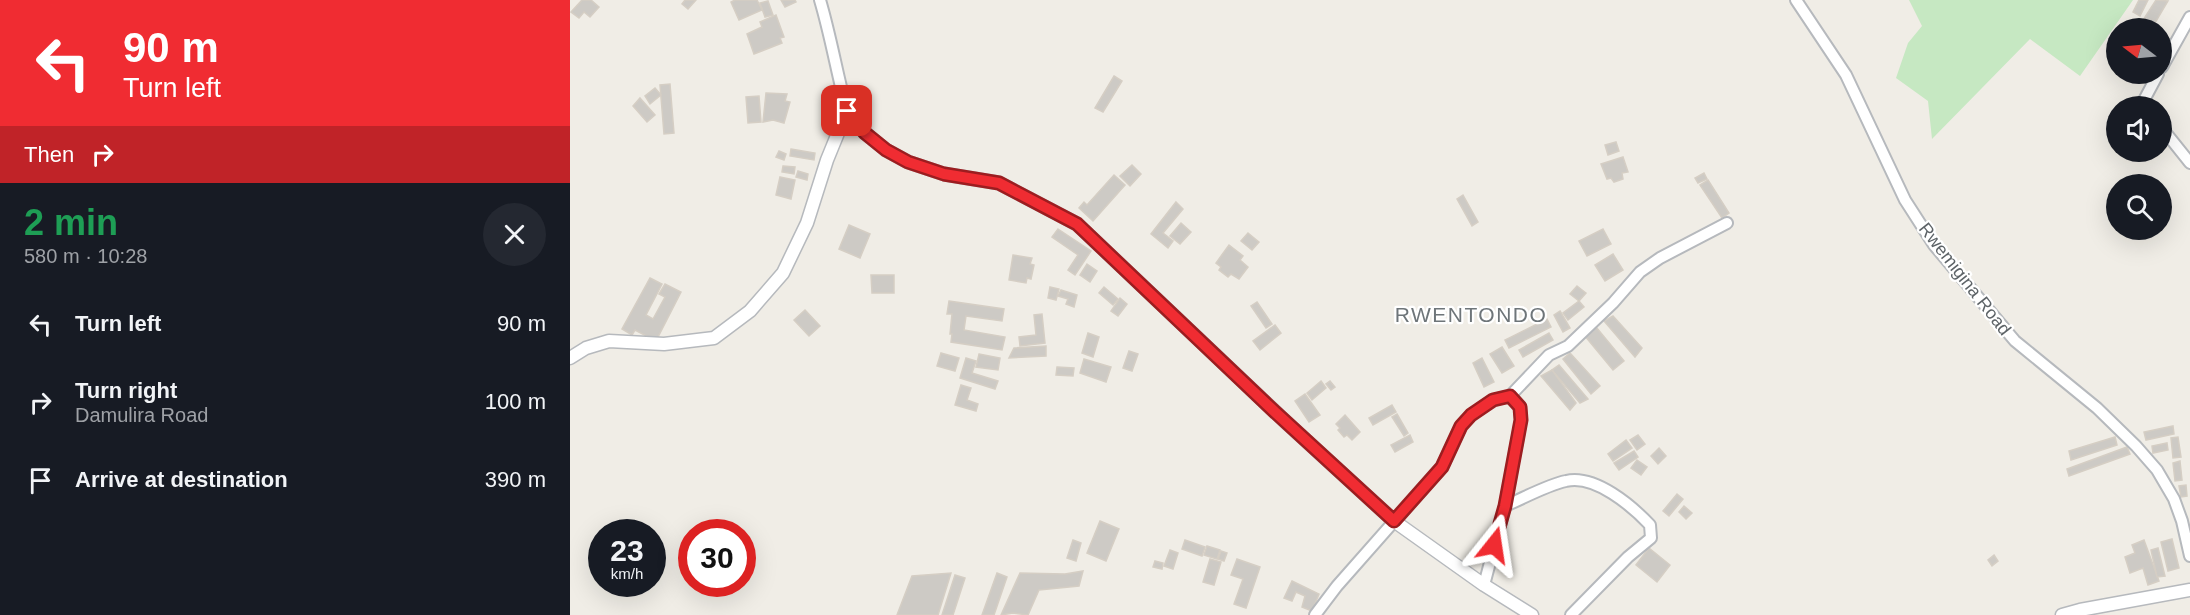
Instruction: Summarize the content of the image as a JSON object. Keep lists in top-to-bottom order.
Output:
{
  "streets": {
    "street": ["Rwemigina Road"]
  },
  "districts": ["RWENTONDO"],
  "north": "left",
  "page": {
    "turn": ["90 m", "Turn left"],
    "then": "Then",
    "heading": ["2 min", "580 m · 10:28"],
    "list": [
      {
        "name": "Turn left",
        "value": "90 m"
      },
      {
        "name": "Turn right",
        "note": "Damulira Road",
        "value": "100 m"
      },
      {
        "name": "Arrive at destination",
        "value": "390 m"
      }
    ],
    "speed": "23 km/h",
    "limit": "30"
  }
}
